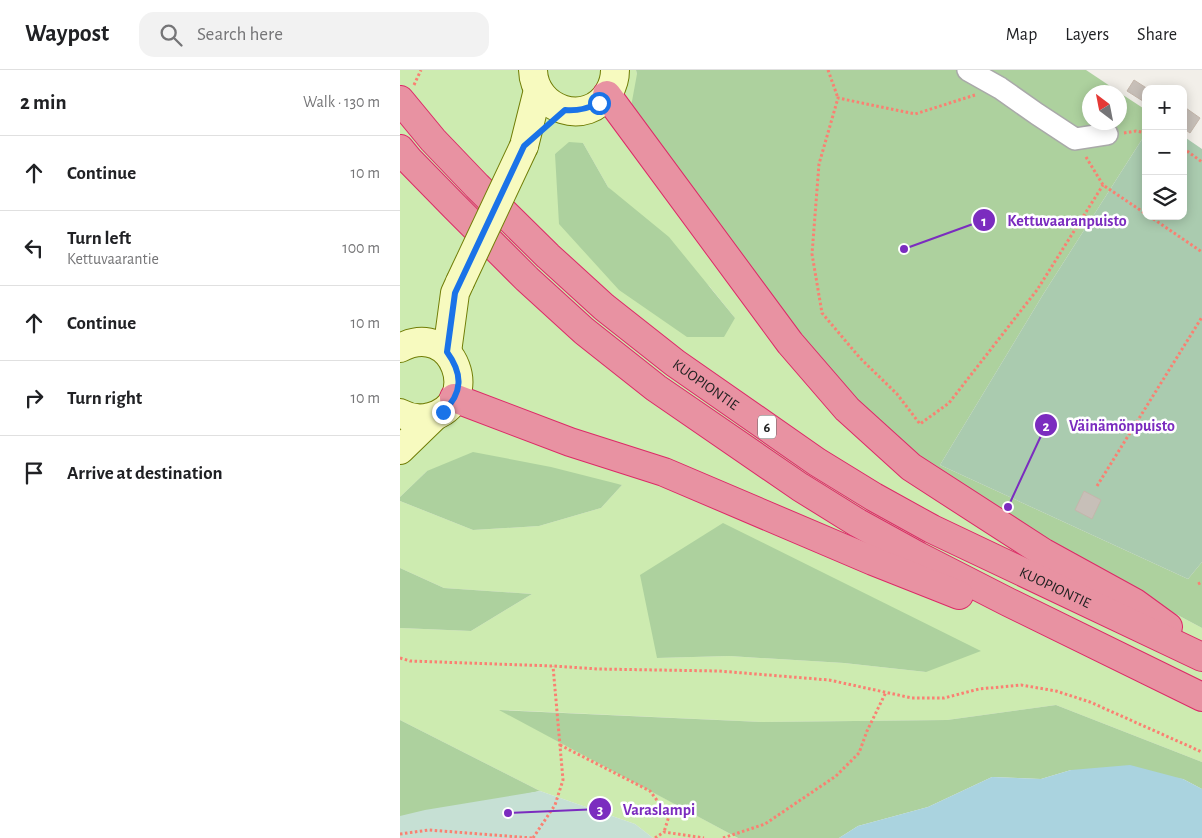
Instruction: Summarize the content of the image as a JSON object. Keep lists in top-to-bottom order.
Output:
{
  "streets": {
    "highway": ["KUOPIONTIE", "6"]
  },
  "places": ["Kettuvaaranpuisto", "Väinämönpuisto", "Varaslampi"],
  "north": "top left",
  "page": {
    "header": "Waypost",
    "search": "Search here",
    "nav": ["Map", "Layers", "Share"],
    "heading": ["2 min", "Walk · 130 m"],
    "map_buttons": ["+", "−"],
    "list": [
      ["Continue", "10 m"],
      ["Turn left", "Kettuvaarantie", "100 m"],
      ["Continue", "10 m"],
      ["Turn right", "10 m"],
      "Arrive at destination"
    ]
  }
}
